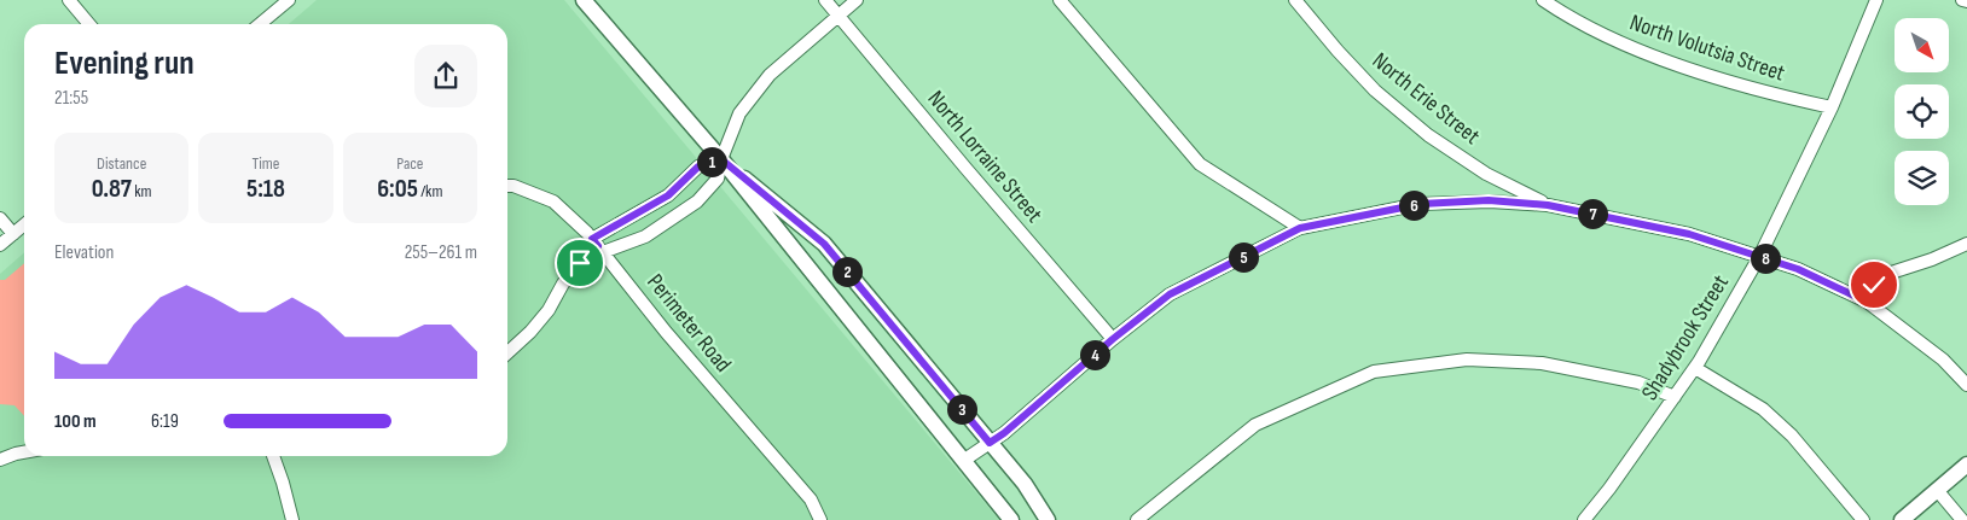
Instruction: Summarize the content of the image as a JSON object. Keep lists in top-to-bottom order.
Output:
{
  "streets": {
    "street": [
      "North Volutsia Street",
      "North Erie Street",
      "North Lorraine Street",
      "Perimeter Road",
      "Shadybrook Street"
    ]
  },
  "crossings": [
    ["North Volutsia Street", "Shadybrook Street"]
  ],
  "north": "bottom right",
  "page": {
    "heading": ["Evening run", "21:55"],
    "stats": [
      ["Distance", "0.87 km"],
      ["Time", "5:18"],
      ["Pace", "6:05 /km"]
    ],
    "pins": [
      "1",
      "6",
      "7",
      "5",
      "8",
      "2",
      "4",
      "3"
    ],
    "chart": ["Elevation", "255–261 m"],
    "list": [
      {
        "name": "100 m",
        "note": "6:19"
      }
    ]
  }
}
